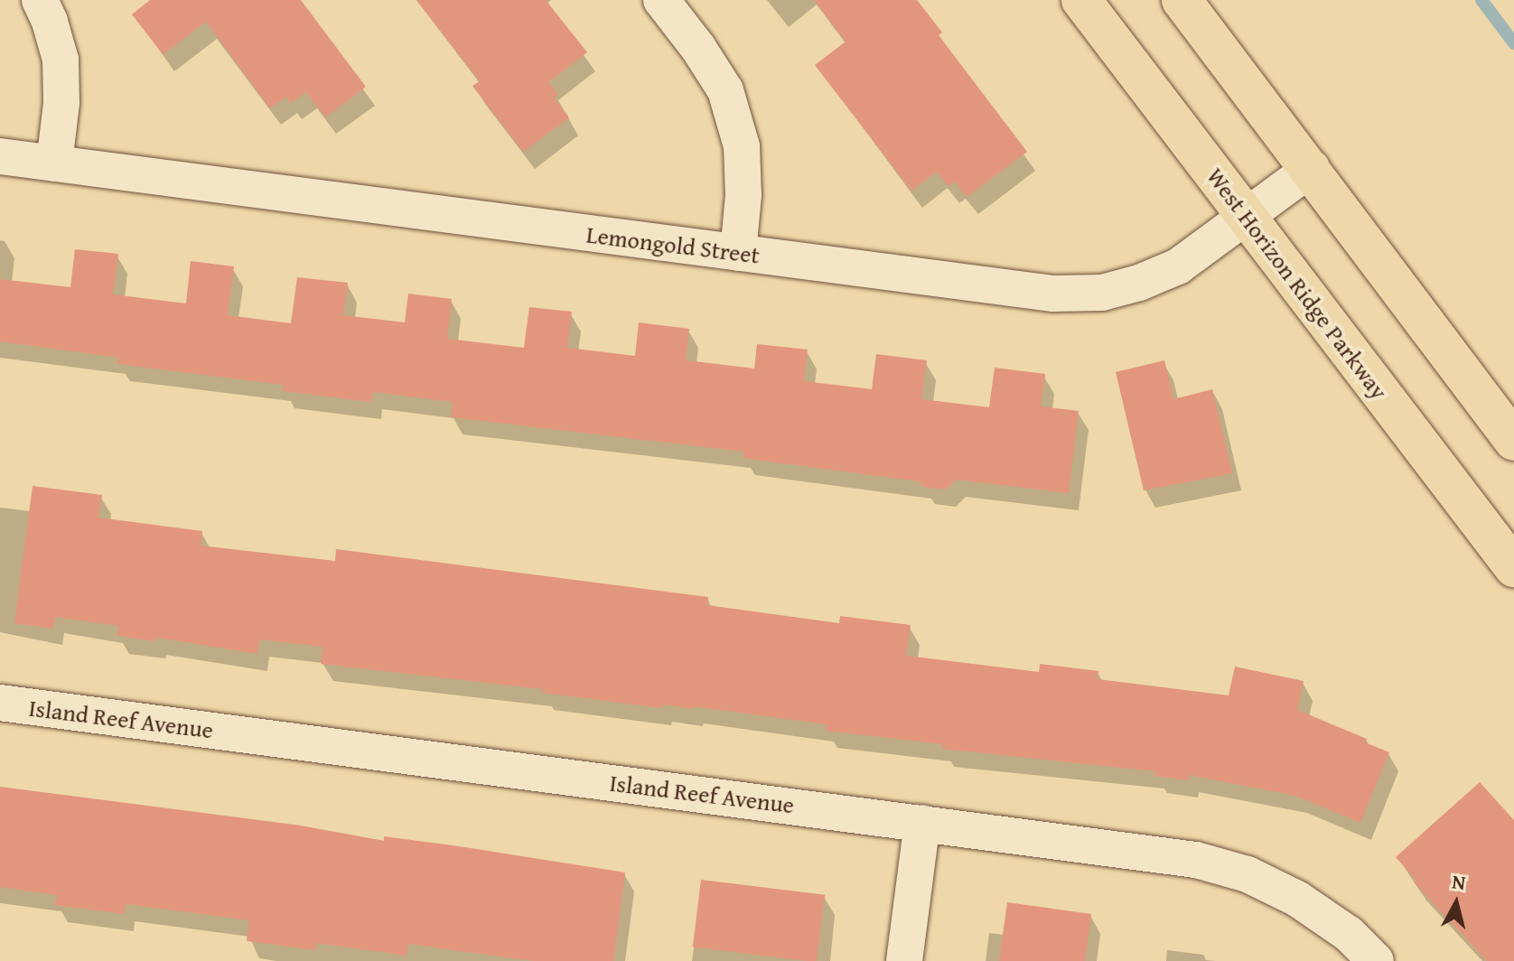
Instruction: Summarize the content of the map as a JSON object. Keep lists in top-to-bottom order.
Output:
{
  "streets": {
    "main road": ["West Horizon Ridge Parkway"],
    "street": ["Lemongold Street", "Island Reef Avenue"]
  },
  "crossings": [
    ["Lemongold Street", "West Horizon Ridge Parkway"]
  ],
  "north": "top"
}
